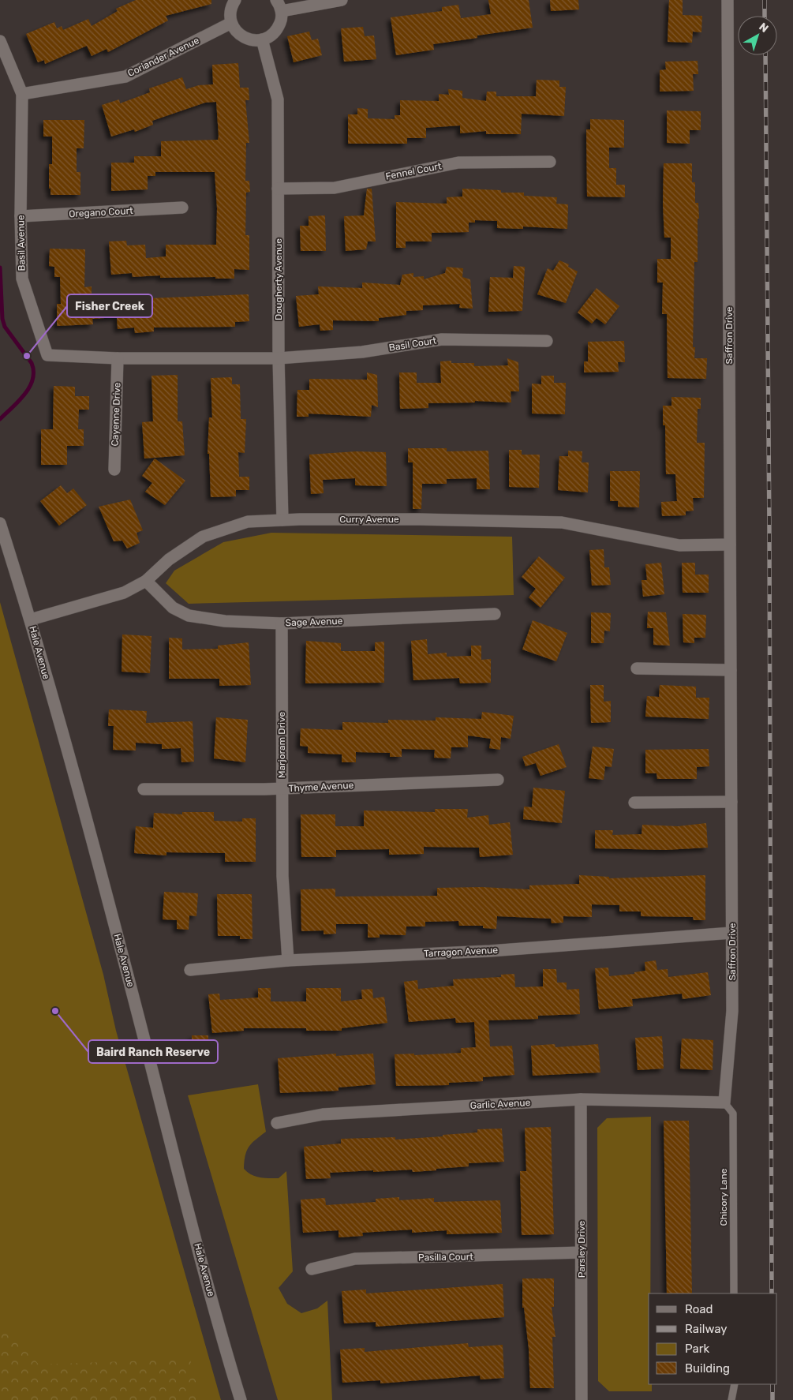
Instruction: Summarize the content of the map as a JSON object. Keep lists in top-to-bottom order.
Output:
{
  "streets": {
    "street": [
      "Coriander Avenue",
      "Fennel Court",
      "Oregano Court",
      "Basil Avenue",
      "Dougherty Avenue",
      "Saffron Drive",
      "Basil Court",
      "Cayenne Drive",
      "Curry Avenue",
      "Sage Avenue",
      "Hale Avenue",
      "Marjoram Drive",
      "Thyme Avenue",
      "Tarragon Avenue",
      "Garlic Avenue",
      "Parsley Drive",
      "Pasilla Court"
    ],
    "lane": ["Chicory Lane"]
  },
  "crossings": [
    ["Coriander Avenue", "Basil Avenue"],
    ["Fennel Court", "Dougherty Avenue"],
    ["Oregano Court", "Basil Avenue"],
    ["Basil Avenue", "Dougherty Avenue"],
    ["Basil Avenue", "Basil Court"],
    ["Basil Avenue", "Cayenne Drive"],
    ["Dougherty Avenue", "Basil Court"],
    ["Dougherty Avenue", "Curry Avenue"],
    ["Saffron Drive", "Curry Avenue"],
    ["Saffron Drive", "Tarragon Avenue"],
    ["Saffron Drive", "Garlic Avenue"],
    ["Saffron Drive", "Chicory Lane"],
    ["Curry Avenue", "Sage Avenue"],
    ["Curry Avenue", "Hale Avenue"],
    ["Sage Avenue", "Marjoram Drive"],
    ["Marjoram Drive", "Thyme Avenue"],
    ["Marjoram Drive", "Tarragon Avenue"],
    ["Garlic Avenue", "Chicory Lane"],
    ["Garlic Avenue", "Parsley Drive"],
    ["Parsley Drive", "Pasilla Court"]
  ],
  "places": ["Fisher Creek", "Baird Ranch Reserve"],
  "legend": [
    "Road",
    "Railway",
    "Park",
    "Building"
  ],
  "north": "top right"
}
